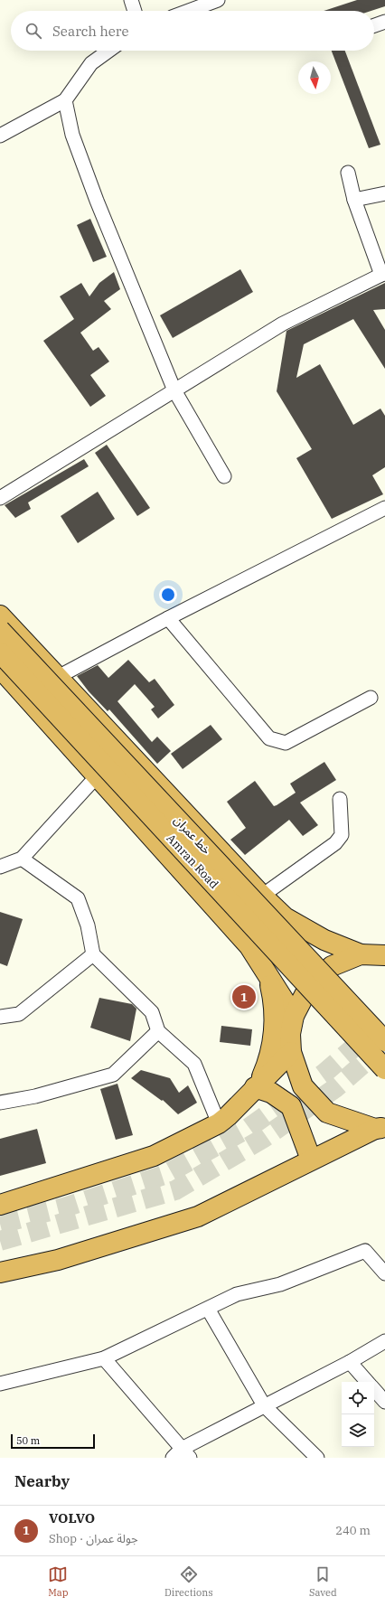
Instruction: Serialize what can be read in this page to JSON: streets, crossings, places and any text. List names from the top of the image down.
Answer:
{
  "streets": {
    "highway": ["خط عمران", "Amran Road"]
  },
  "scale_bar": "50 m",
  "north": "bottom",
  "page": {
    "search": "Search here",
    "pins": "1",
    "scale": "50 m",
    "heading": "Nearby",
    "list": [
      {
        "mark": "1",
        "name": "VOLVO",
        "note": "Shop · جولة عمران",
        "value": "240 m"
      }
    ],
    "nav": ["Map", "Directions", "Saved"]
  }
}
